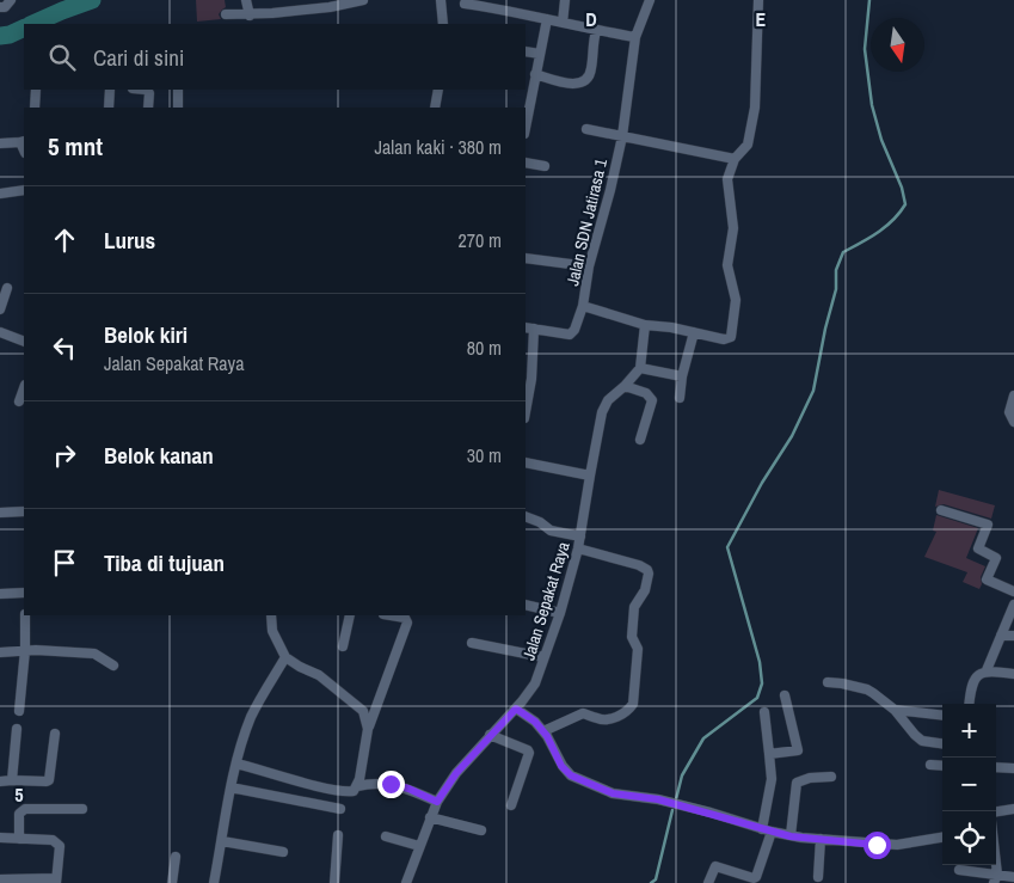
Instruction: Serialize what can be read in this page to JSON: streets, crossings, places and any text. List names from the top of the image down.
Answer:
{
  "streets": {
    "street": ["Jalan SDN Jatirasa 1", "Jalan Sepakat Raya"]
  },
  "north": "bottom",
  "page": {
    "search": "Cari di sini",
    "heading": ["5 mnt", "Jalan kaki · 380 m"],
    "list": [
      ["Lurus", "270 m"],
      ["Belok kiri", "Jalan Sepakat Raya", "80 m"],
      ["Belok kanan", "30 m"],
      "Tiba di tujuan"
    ],
    "map_buttons": ["+", "−"]
  },
  "grid": {
    "columns": ["D", "E"],
    "rows": ["5"]
  }
}
